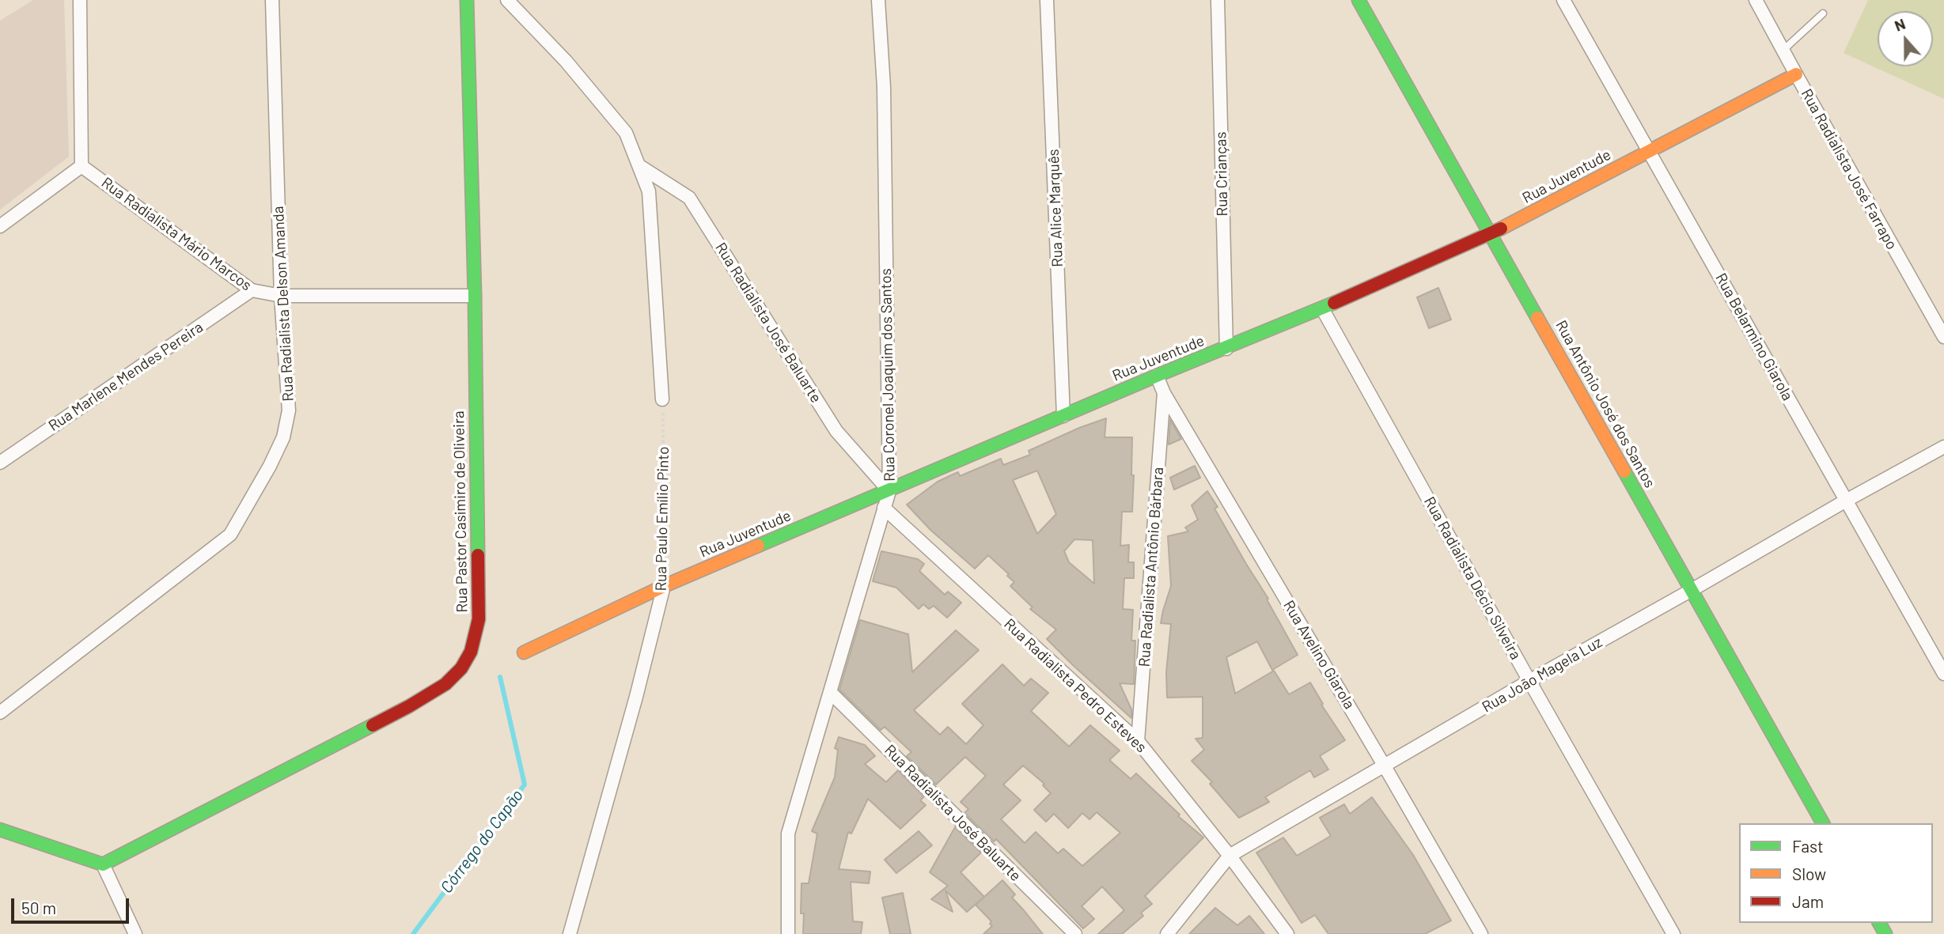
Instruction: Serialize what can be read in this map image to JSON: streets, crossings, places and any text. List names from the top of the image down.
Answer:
{
  "streets": {
    "street": [
      "Rua Radialista José Farrapo",
      "Rua Crianças",
      "Rua Juventude",
      "Rua Alice Marquês",
      "Rua Radialista Mário Marcos",
      "Rua Radialista Delson Amanda",
      "Rua Radialista José Baluarte",
      "Rua Belarmino Giarola",
      "Rua Coronel Joaquim dos Santos",
      "Rua Marlene Mendes Pereira",
      "Rua Antônio José dos Santos",
      "Rua Pastor Casimiro de Oliveira",
      "Rua Paulo Emílio Pinto",
      "Rua Radialista Antônio Bárbara",
      "Rua Radialista Décio Silveira",
      "Rua Avelino Giarola",
      "Rua João Magela Luz",
      "Rua Radialista Pedro Esteves"
    ]
  },
  "crossings": [
    ["Rua Radialista José Farrapo", "Rua Juventude"],
    ["Rua Crianças", "Rua Juventude"],
    ["Rua Juventude", "Rua Alice Marquês"],
    ["Rua Juventude", "Rua Radialista José Baluarte"],
    ["Rua Juventude", "Rua Belarmino Giarola"],
    ["Rua Juventude", "Rua Coronel Joaquim dos Santos"],
    ["Rua Juventude", "Rua Antônio José dos Santos"],
    ["Rua Juventude", "Rua Paulo Emílio Pinto"],
    ["Rua Juventude", "Rua Radialista Décio Silveira"],
    ["Rua Juventude", "Rua Avelino Giarola"],
    ["Rua Radialista Mário Marcos", "Rua Radialista Delson Amanda"],
    ["Rua Radialista Mário Marcos", "Rua Marlene Mendes Pereira"],
    ["Rua Radialista Mário Marcos", "Rua Pastor Casimiro de Oliveira"],
    ["Rua Radialista José Baluarte", "Rua Coronel Joaquim dos Santos"],
    ["Rua Belarmino Giarola", "Rua João Magela Luz"],
    ["Rua Coronel Joaquim dos Santos", "Rua Radialista Pedro Esteves"],
    ["Rua Antônio José dos Santos", "Rua João Magela Luz"],
    ["Rua Radialista Antônio Bárbara", "Rua Avelino Giarola"],
    ["Rua Radialista Antônio Bárbara", "Rua Radialista Pedro Esteves"],
    ["Rua Radialista Décio Silveira", "Rua João Magela Luz"],
    ["Rua Avelino Giarola", "Rua João Magela Luz"],
    ["Rua João Magela Luz", "Rua Radialista Pedro Esteves"]
  ],
  "water": ["Córrego do Capão"],
  "legend": ["Fast", "Slow", "Jam"],
  "scale_bar": "50 m",
  "north": "top"
}
